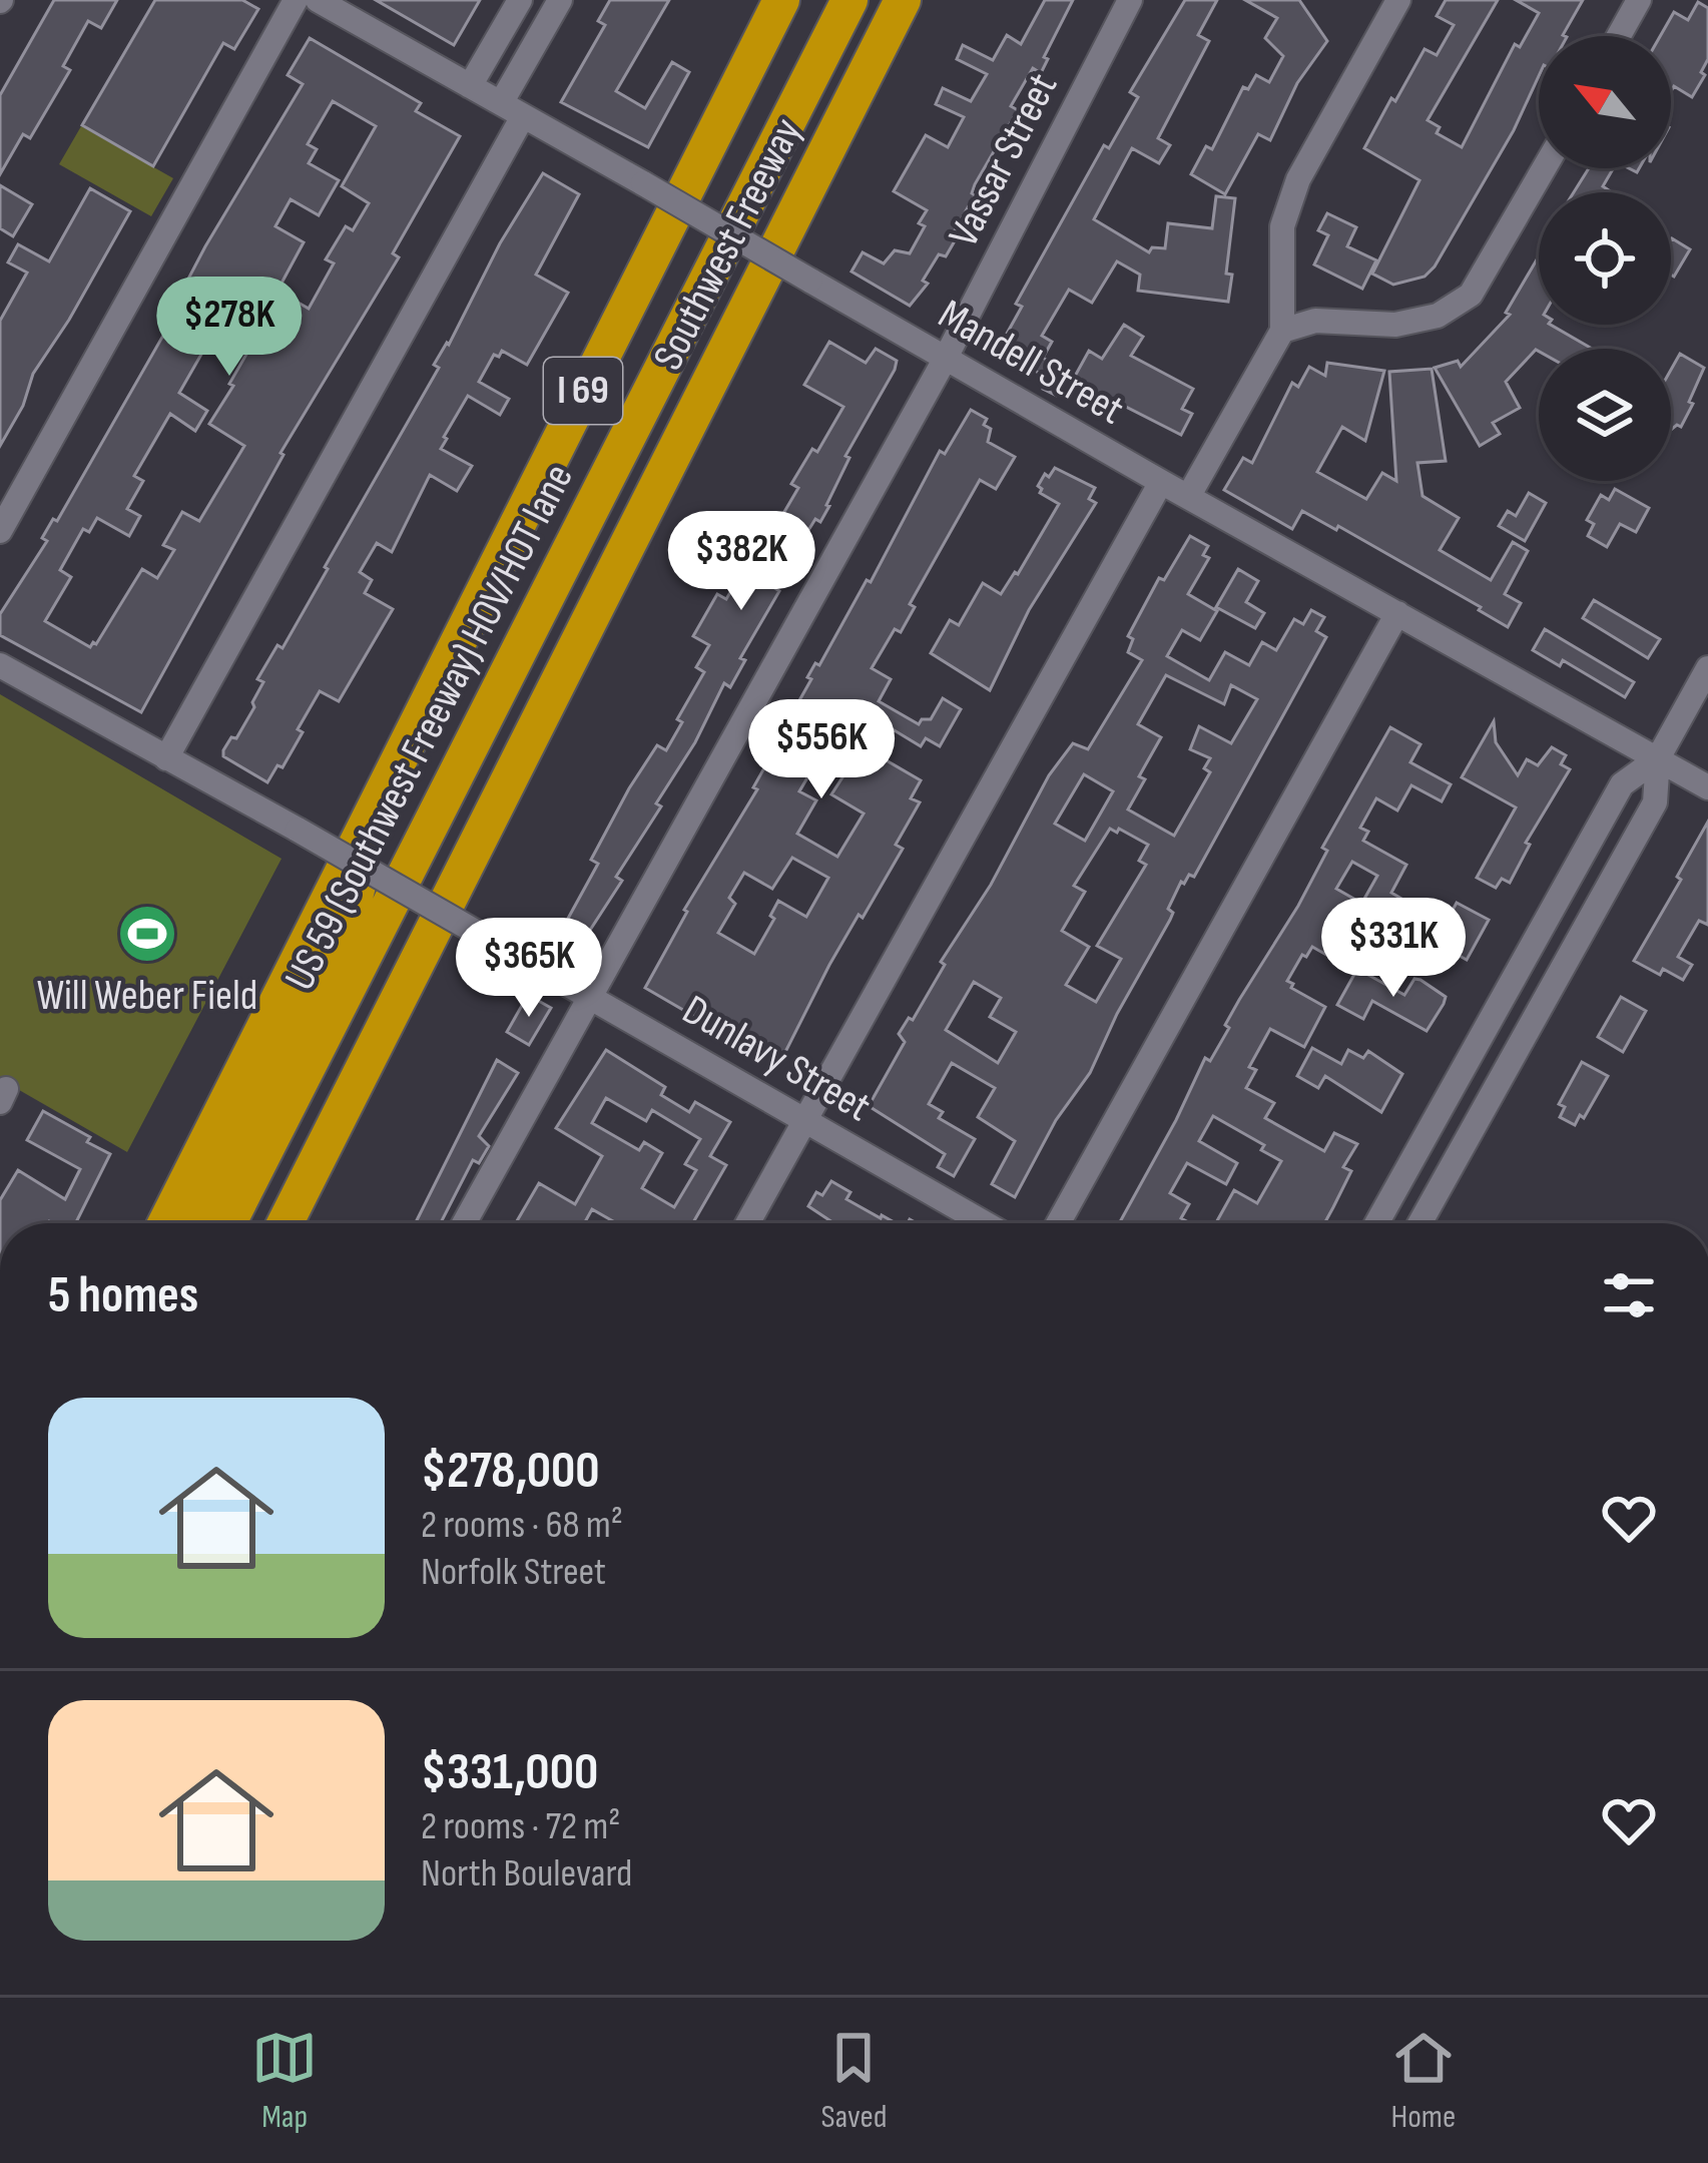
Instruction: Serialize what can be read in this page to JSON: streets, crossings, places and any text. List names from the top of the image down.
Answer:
{
  "streets": {
    "highway": ["Southwest Freeway", "I 69", "US 59 (Southwest Freeway) HOV/HOT lane"],
    "street": ["Vassar Street", "Mandell Street", "Dunlavy Street"]
  },
  "crossings": [
    ["Vassar Street", "Mandell Street"],
    ["Vassar Street", "Dunlavy Street"]
  ],
  "places": {
    "sports": ["Will Weber Field"]
  },
  "north": "top left",
  "page": {
    "price": [
      "$278K",
      "$382K",
      "$556K",
      "$331K",
      "$365K"
    ],
    "heading": "5 homes",
    "list": [
      {
        "name": "$278,000",
        "note": "2 rooms · 68 m² · Norfolk Street"
      },
      {
        "name": "$331,000",
        "note": "2 rooms · 72 m² · North Boulevard"
      }
    ],
    "tabs": ["Map", "Saved", "Home"]
  }
}
